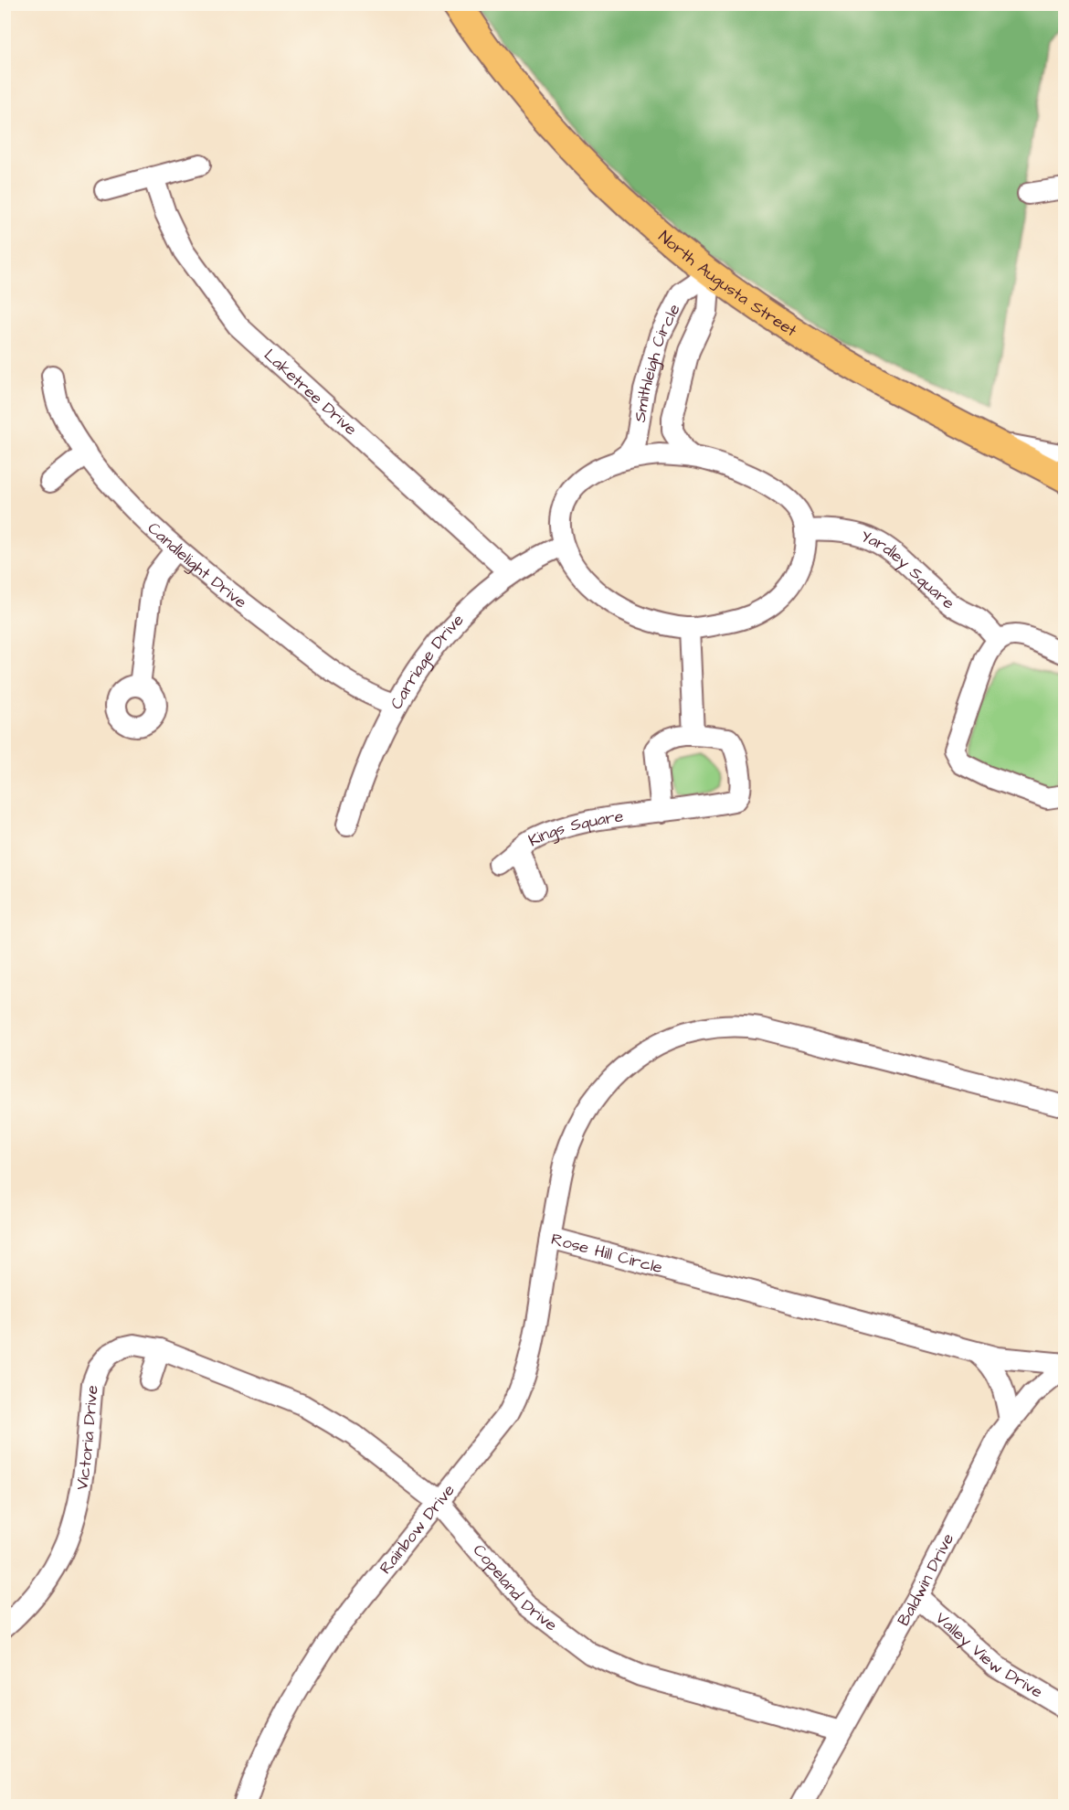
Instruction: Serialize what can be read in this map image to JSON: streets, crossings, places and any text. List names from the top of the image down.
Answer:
{
  "streets": {
    "main road": ["North Augusta Street"],
    "street": [
      "Smithleigh Circle",
      "Laketree Drive",
      "Candlelight Drive",
      "Yardley Square",
      "Carriage Drive",
      "Kings Square",
      "Rose Hill Circle",
      "Victoria Drive",
      "Rainbow Drive",
      "Baldwin Drive",
      "Copeland Drive",
      "Valley View Drive"
    ]
  },
  "crossings": [
    ["North Augusta Street", "Smithleigh Circle"],
    ["Smithleigh Circle", "Yardley Square"],
    ["Smithleigh Circle", "Carriage Drive"],
    ["Laketree Drive", "Carriage Drive"],
    ["Candlelight Drive", "Carriage Drive"],
    ["Rose Hill Circle", "Rainbow Drive"],
    ["Rose Hill Circle", "Baldwin Drive"],
    ["Victoria Drive", "Copeland Drive"],
    ["Rainbow Drive", "Copeland Drive"],
    ["Baldwin Drive", "Copeland Drive"],
    ["Baldwin Drive", "Valley View Drive"]
  ]
}
